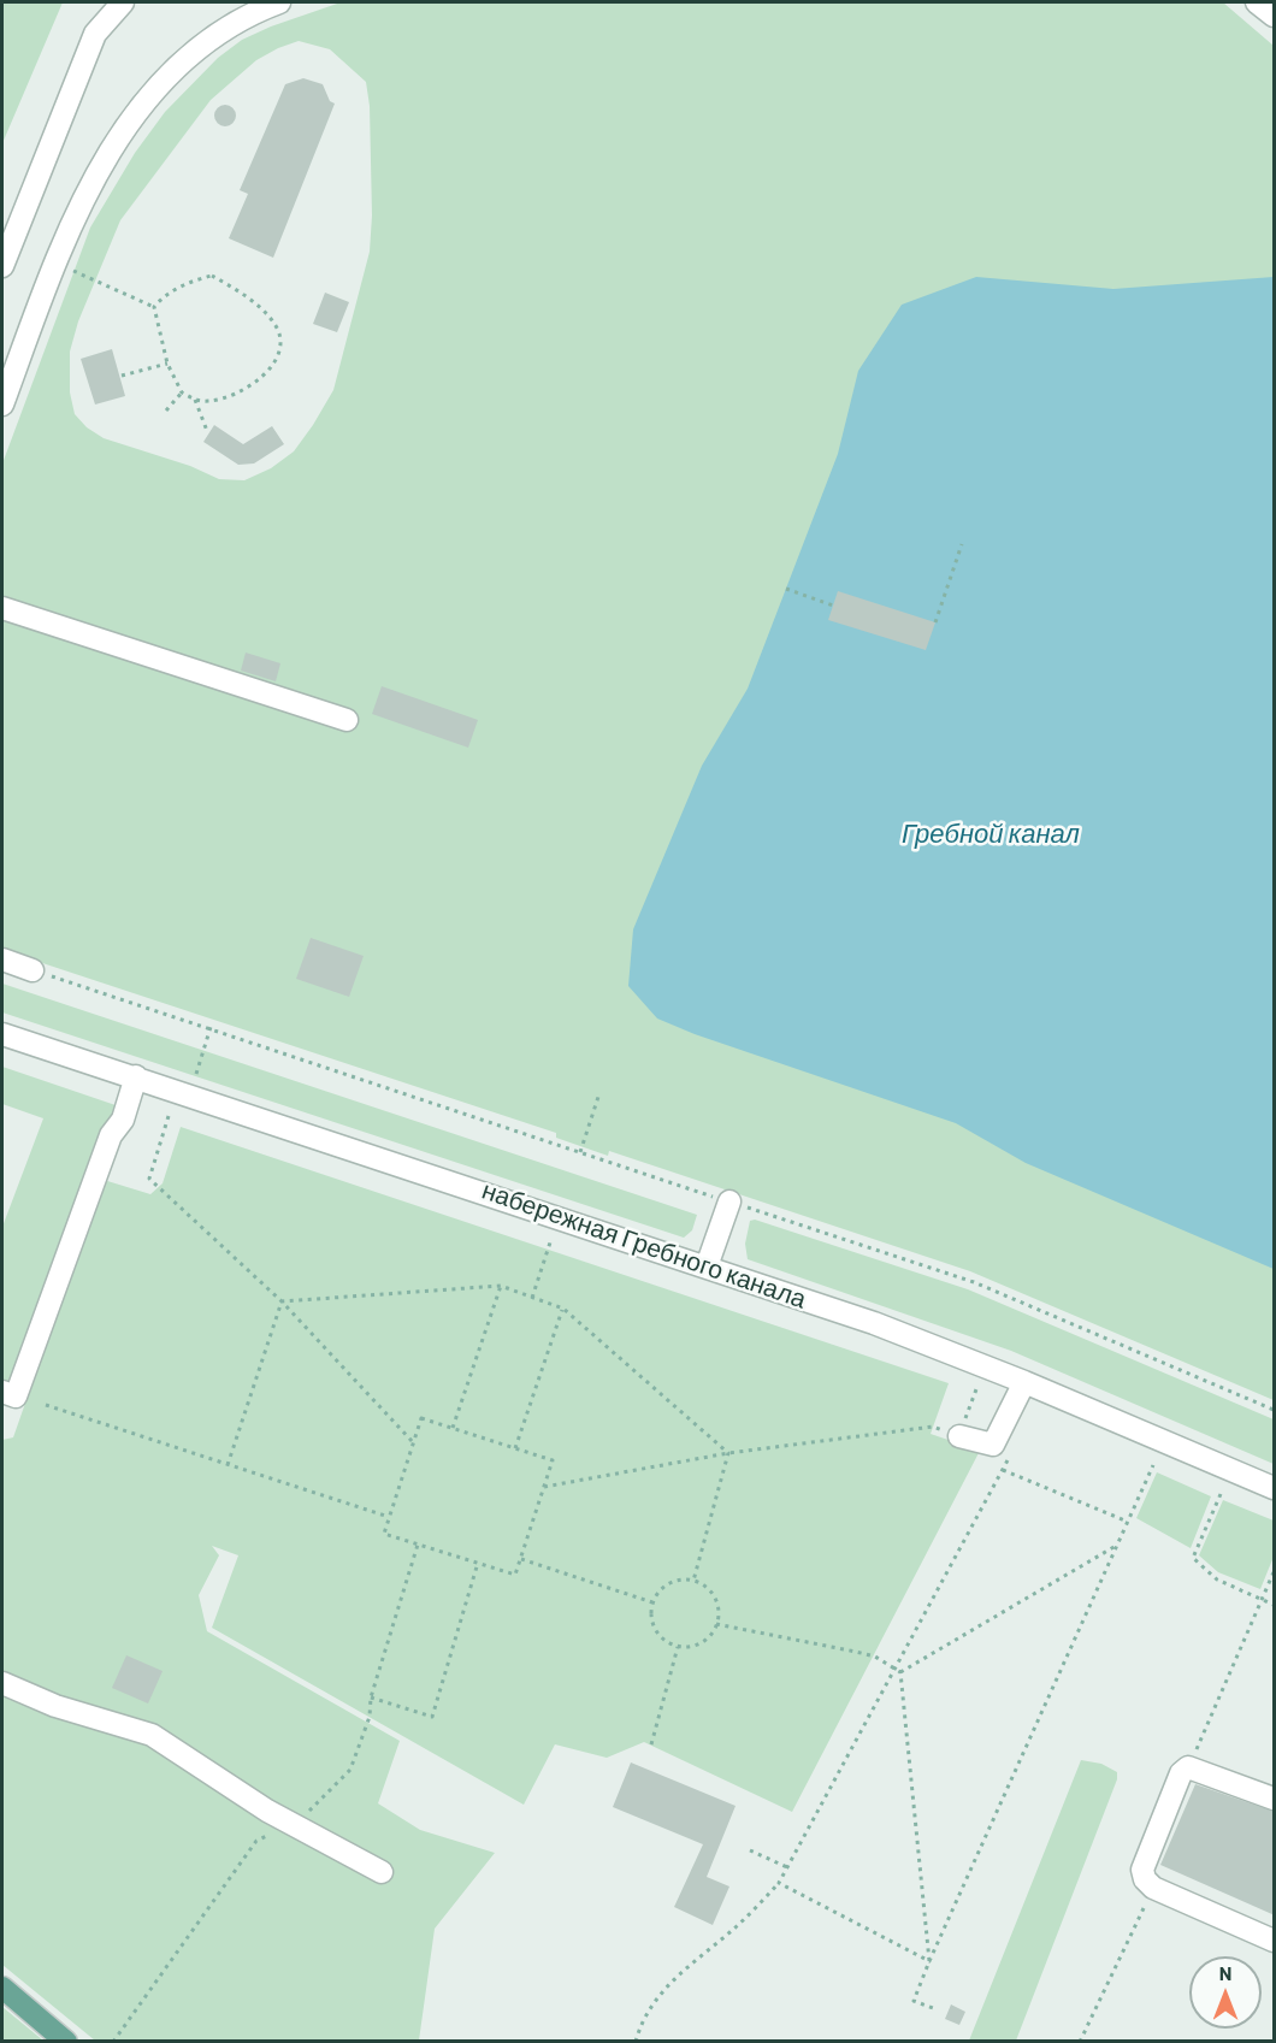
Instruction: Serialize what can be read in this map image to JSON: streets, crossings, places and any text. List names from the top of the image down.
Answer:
{
  "streets": {
    "street": ["набережная Гребного канала"]
  },
  "water": ["Гребной канал"],
  "north": "top"
}
